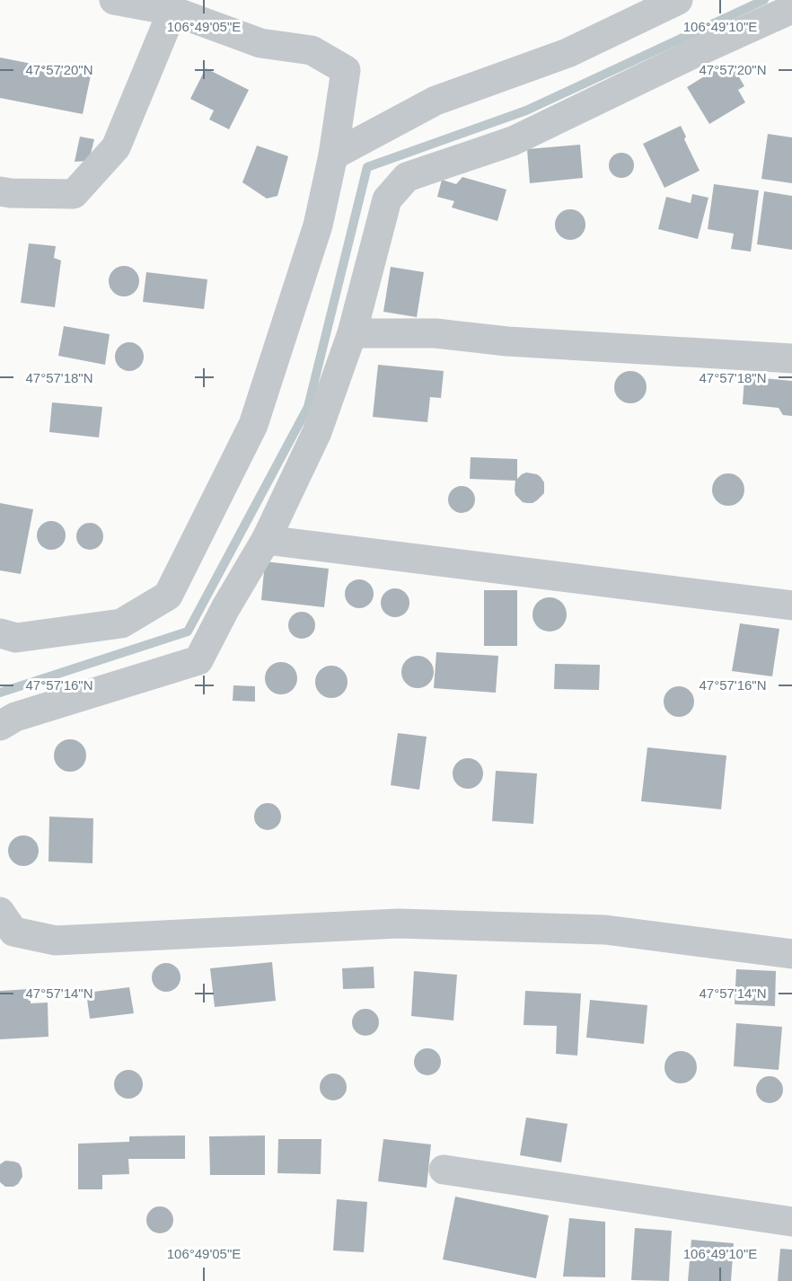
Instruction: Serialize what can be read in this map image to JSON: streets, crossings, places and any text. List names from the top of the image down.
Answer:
{
  "coordinates": [
    "106°49'05\"E",
    "106°49'10\"E",
    "47°57'20\"N",
    "47°57'18\"N",
    "47°57'16\"N",
    "47°57'14\"N"
  ]
}
